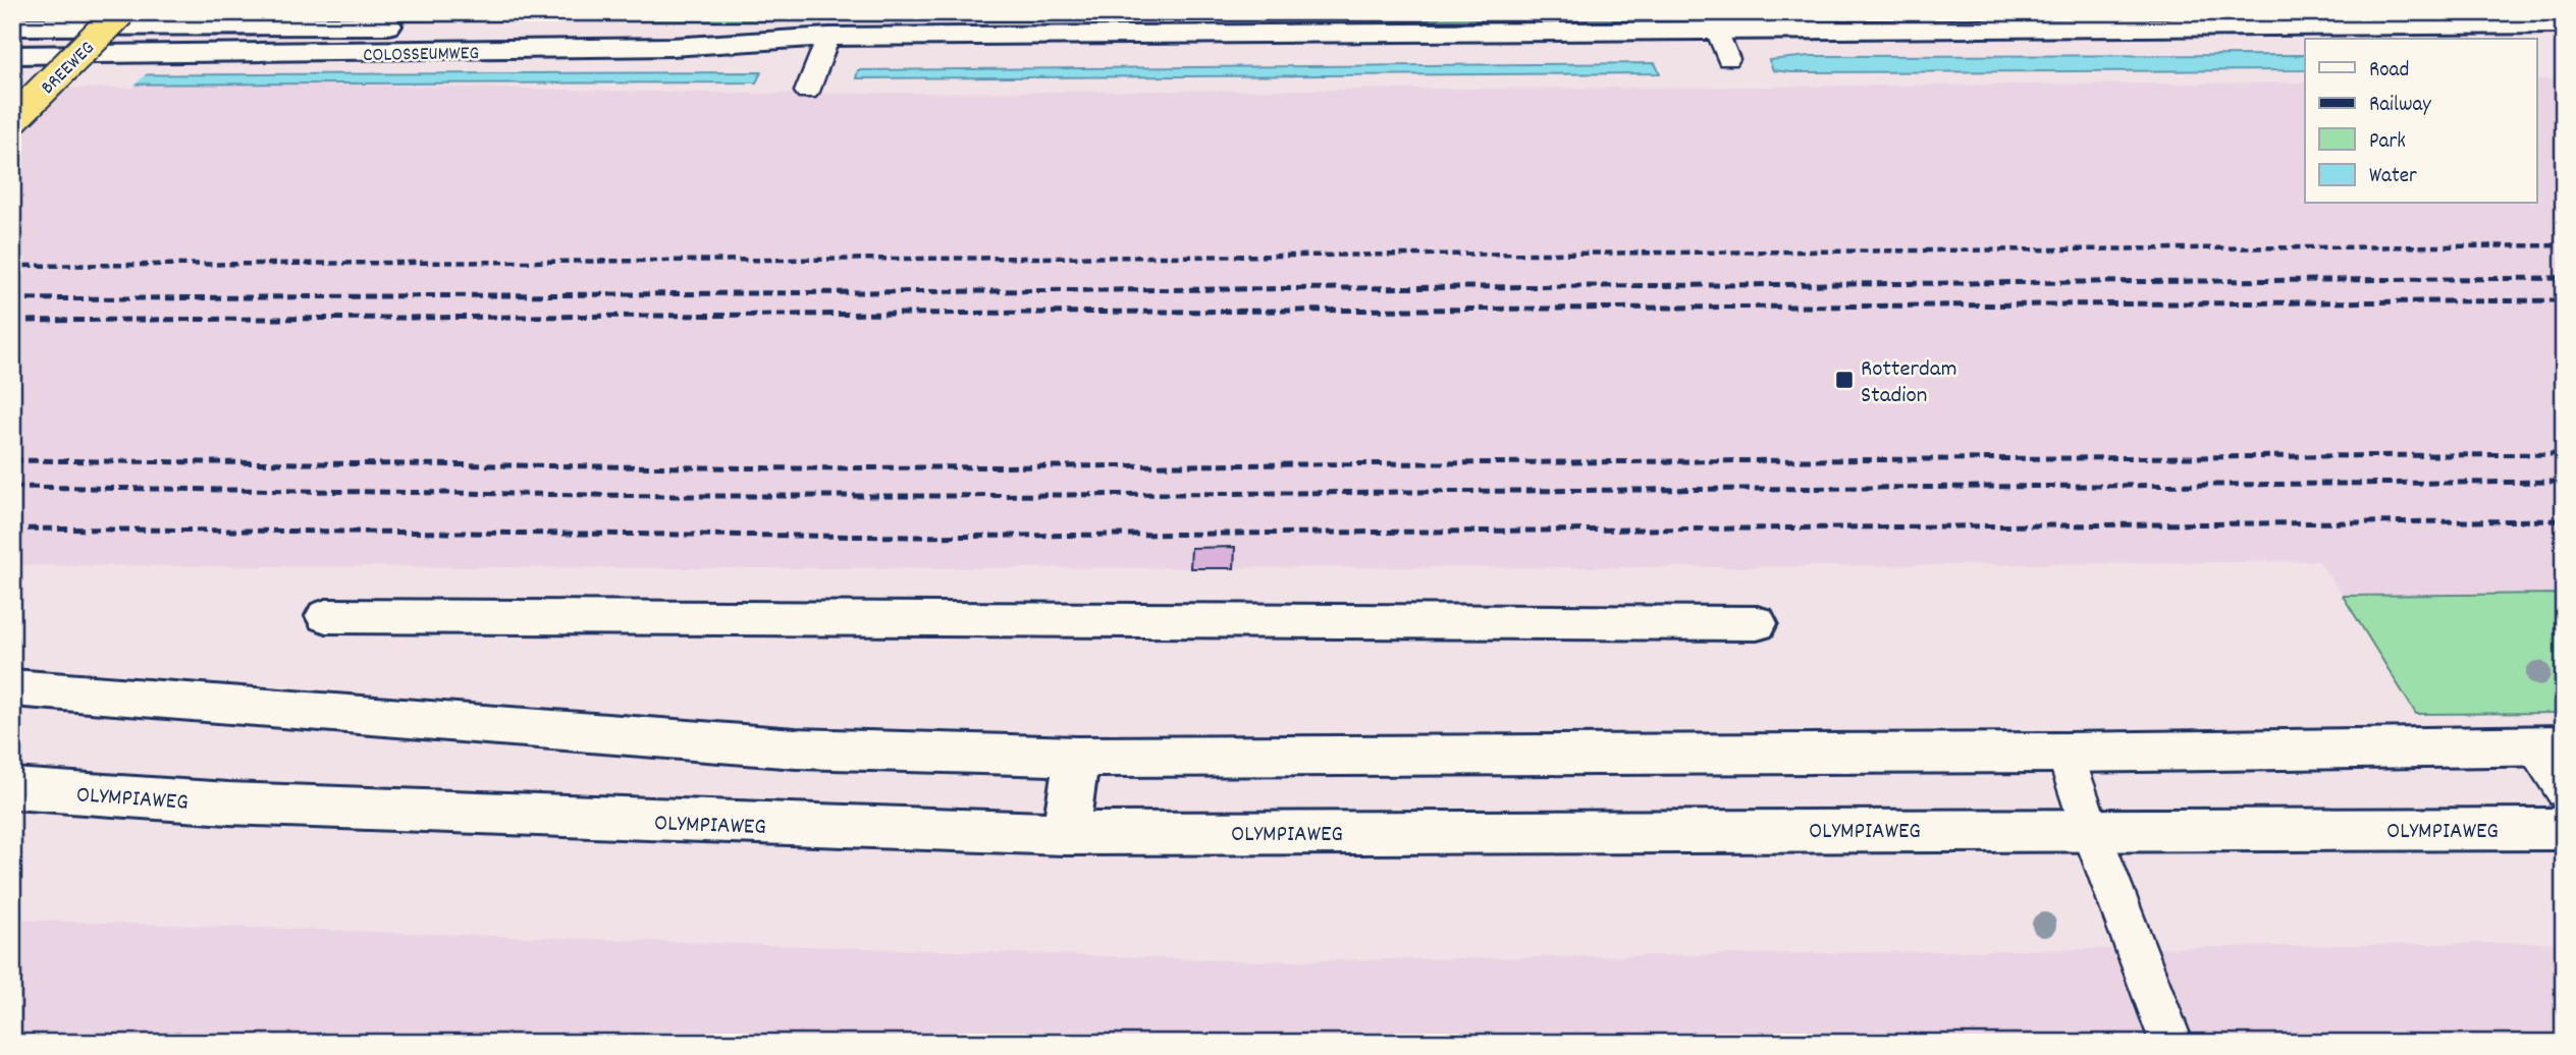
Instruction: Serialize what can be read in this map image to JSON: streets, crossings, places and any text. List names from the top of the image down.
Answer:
{
  "streets": {
    "main road": ["COLOSSEUMWEG", "BREEWEG", "OLYMPIAWEG"]
  },
  "places": {
    "transit": ["Rotterdam Stadion"]
  },
  "legend": [
    "Road",
    "Railway",
    "Park",
    "Water"
  ]
}
